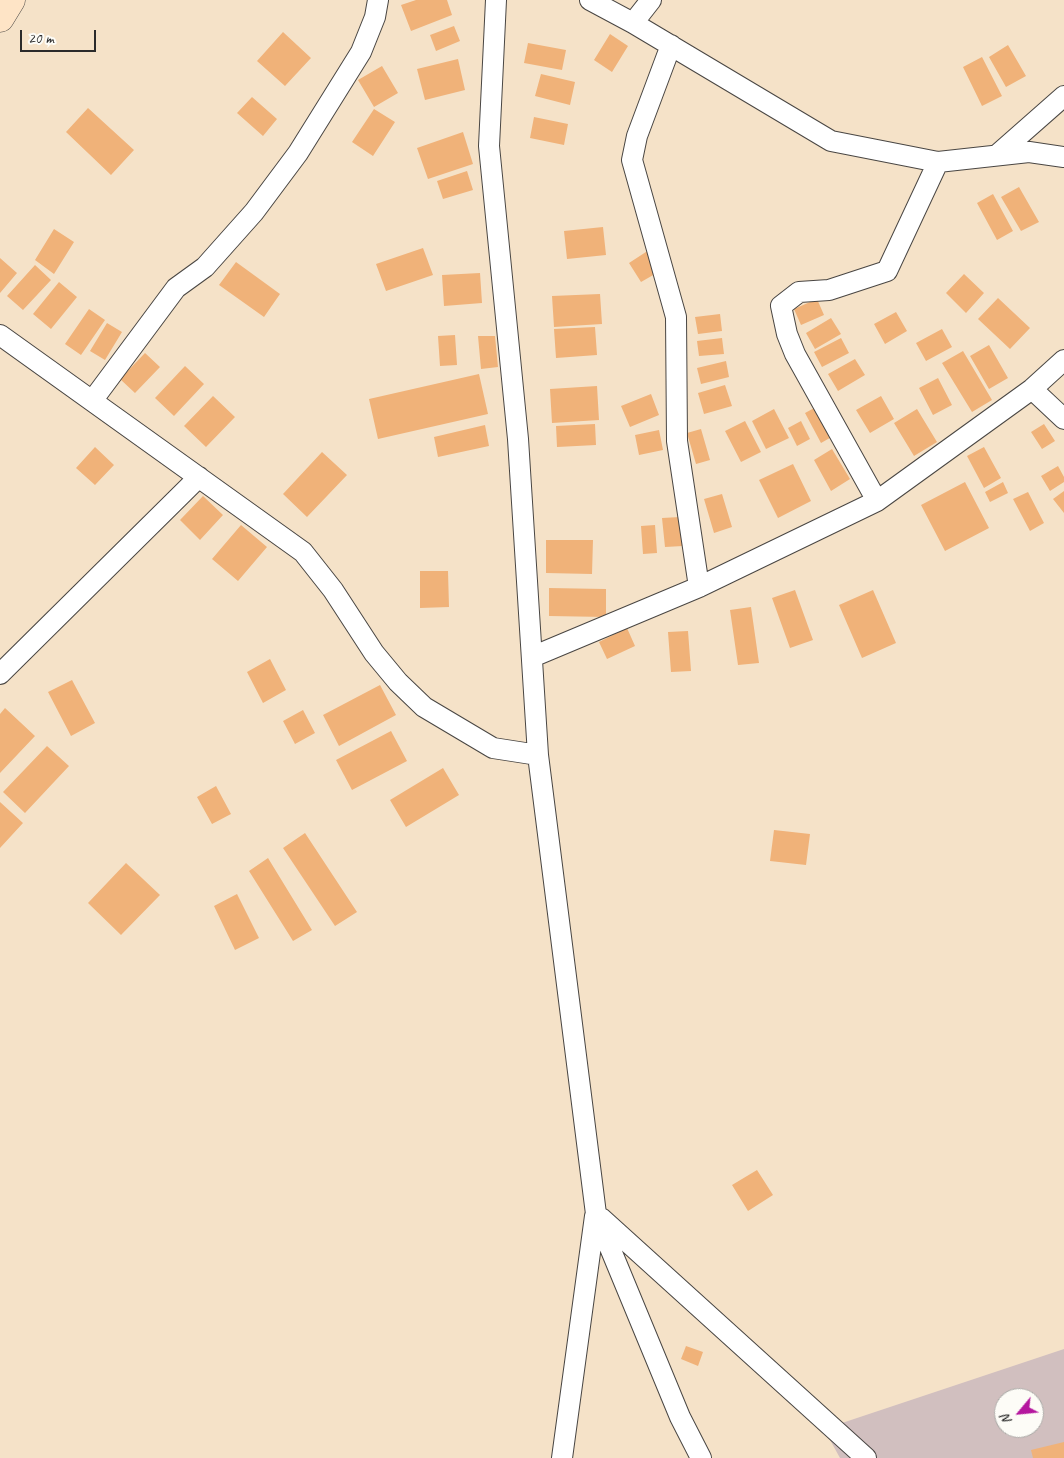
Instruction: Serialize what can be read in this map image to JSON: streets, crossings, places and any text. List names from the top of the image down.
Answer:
{
  "scale_bar": "20 m",
  "north": "bottom left"
}
